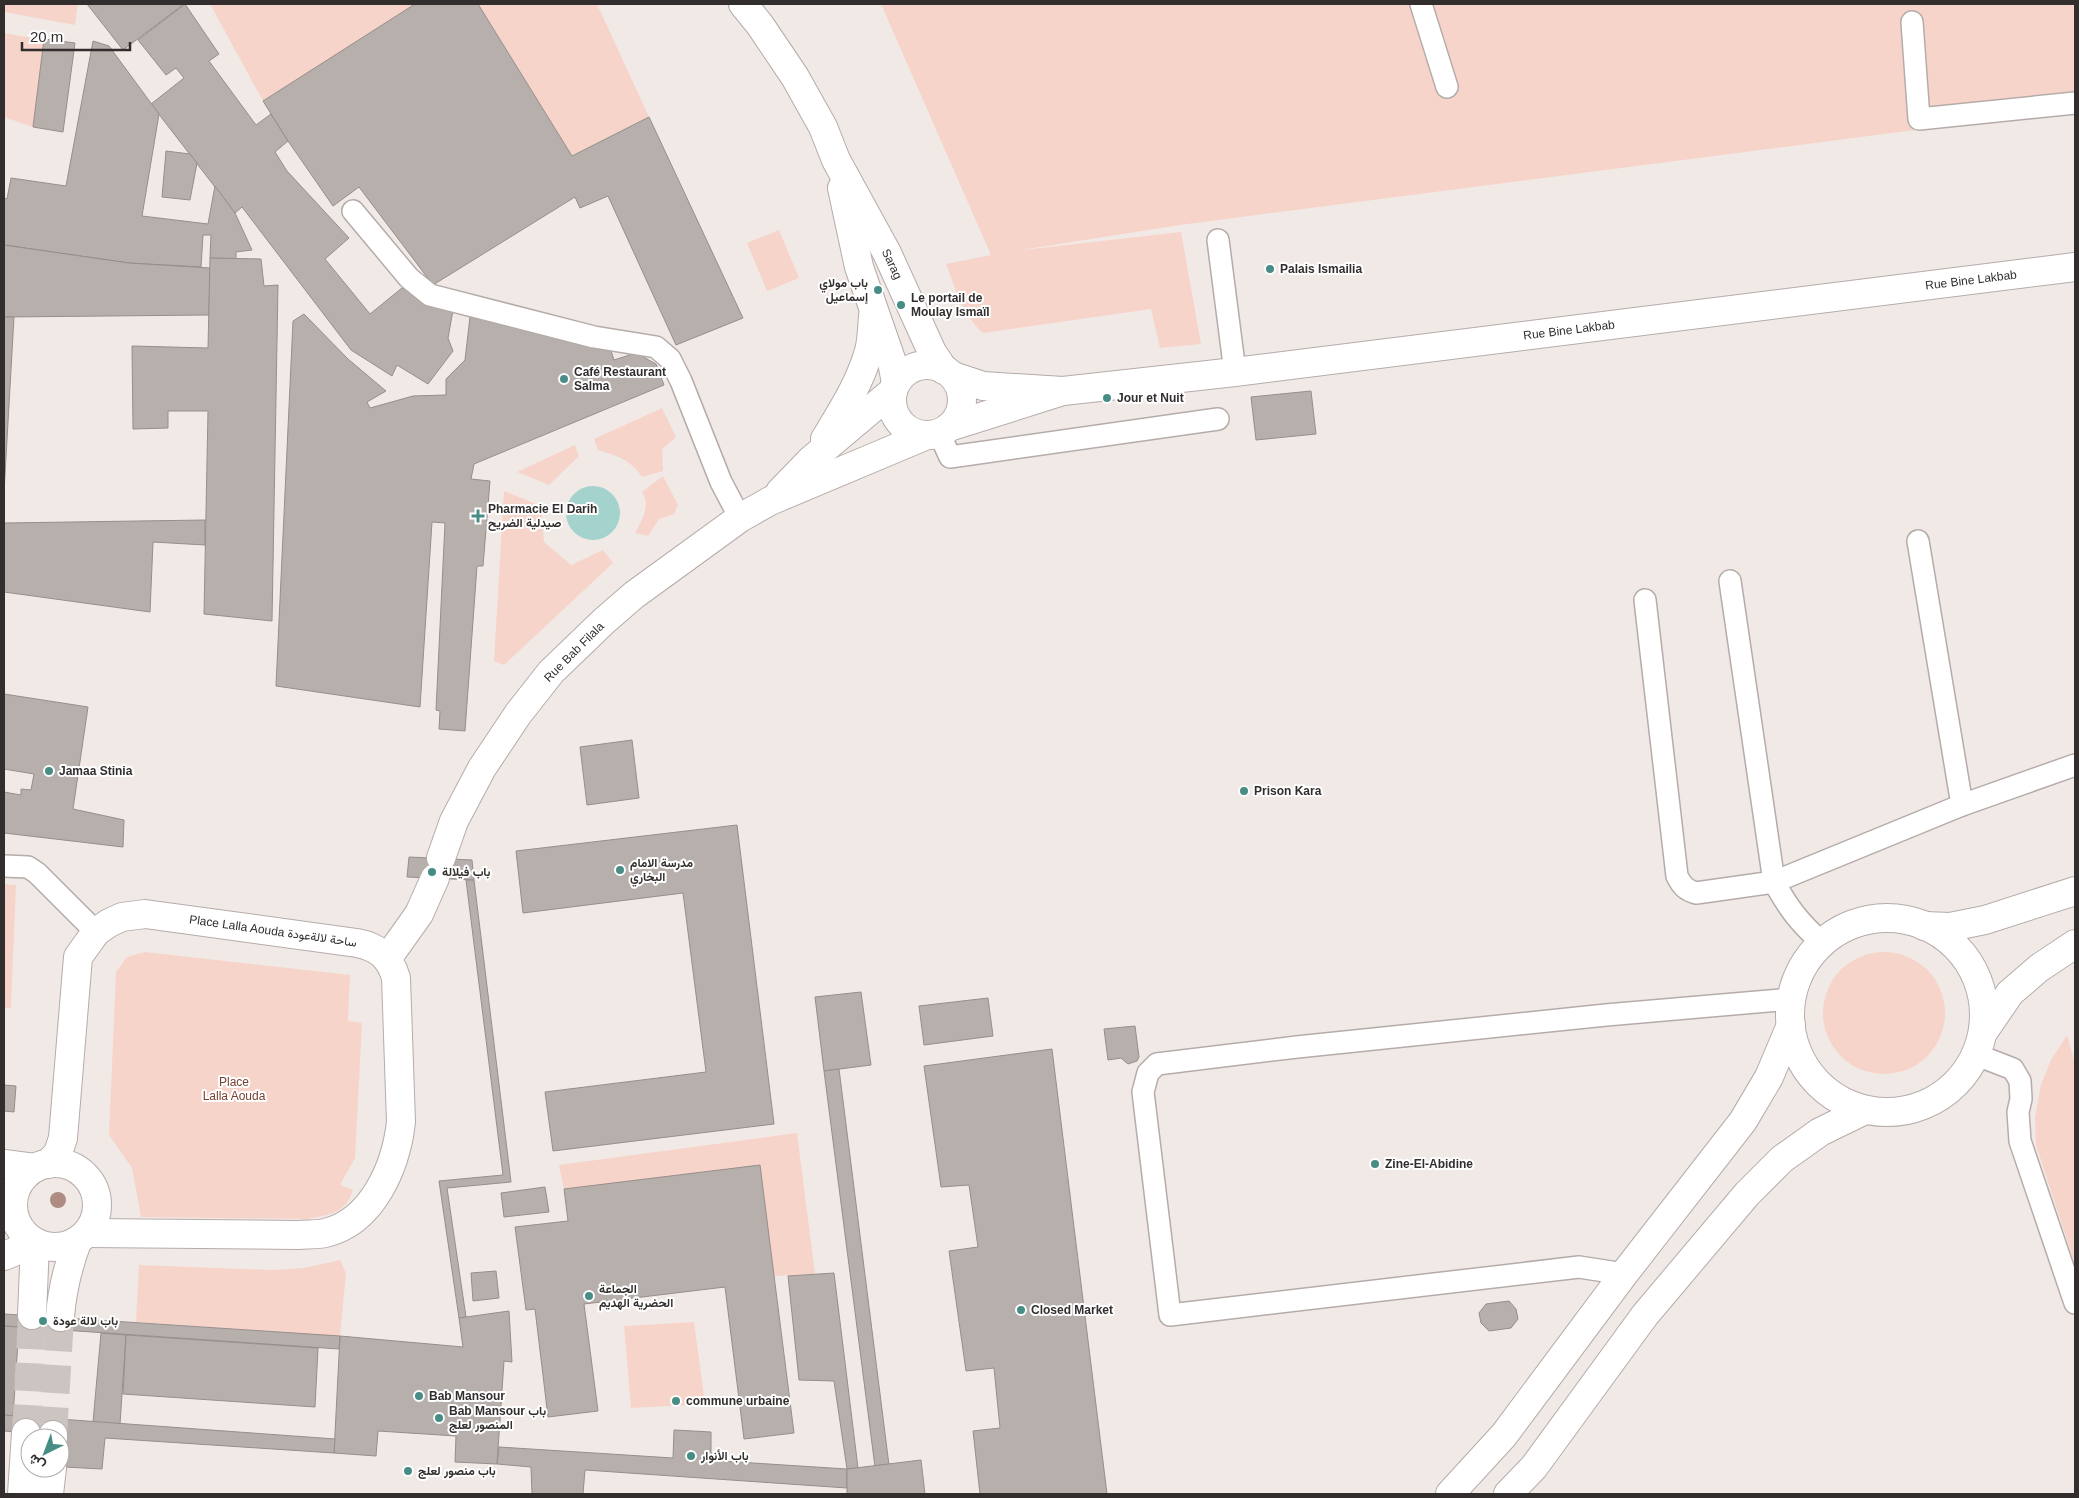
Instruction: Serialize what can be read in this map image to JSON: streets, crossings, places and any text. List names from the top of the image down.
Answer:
{
  "streets": {
    "street": [
      "Sarag",
      "Rue Bine Lakbab",
      "Rue Bab Filala",
      "Place Lalla Aouda ساحة لالةعودة"
    ]
  },
  "crossings": [
    ["Sarag", "Rue Bab Filala"],
    ["Rue Bine Lakbab", "Rue Bab Filala"],
    ["Rue Bab Filala", "Place Lalla Aouda ساحة لالةعودة"]
  ],
  "parks": ["Place Lalla Aouda"],
  "places": {
    "other": [
      "Palais Ismailia",
      "باب مولاي إسماعيل",
      "Le portail de Moulay Ismaïl",
      "Café Restaurant Salma",
      "Jour et Nuit",
      "Jamaa Stinia",
      "Prison Kara",
      "مدرسة الامام البخاري",
      "باب فيلالة",
      "Zine-El-Abidine",
      "الجماعة الحضرية الهديم",
      "Closed Market",
      "باب لالة عودة",
      "Bab Mansour",
      "commune urbaine",
      "Bab Mansour باب المنصور لعلج",
      "باب الأنوار",
      "باب منصور لعلج"
    ],
    "health": ["Pharmacie El Darih صيدلية الضريح"]
  },
  "scale_bar": "20 m",
  "north": "bottom left"
}
